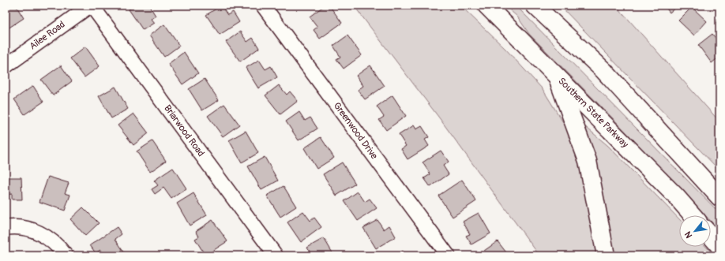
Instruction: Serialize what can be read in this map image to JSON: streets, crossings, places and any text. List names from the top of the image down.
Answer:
{
  "streets": {
    "highway": ["Southern State Parkway"],
    "street": ["Ailee Road", "Briarwood Road", "Greenwood Drive"]
  },
  "crossings": [
    ["Ailee Road", "Briarwood Road"]
  ],
  "north": "bottom left"
}
